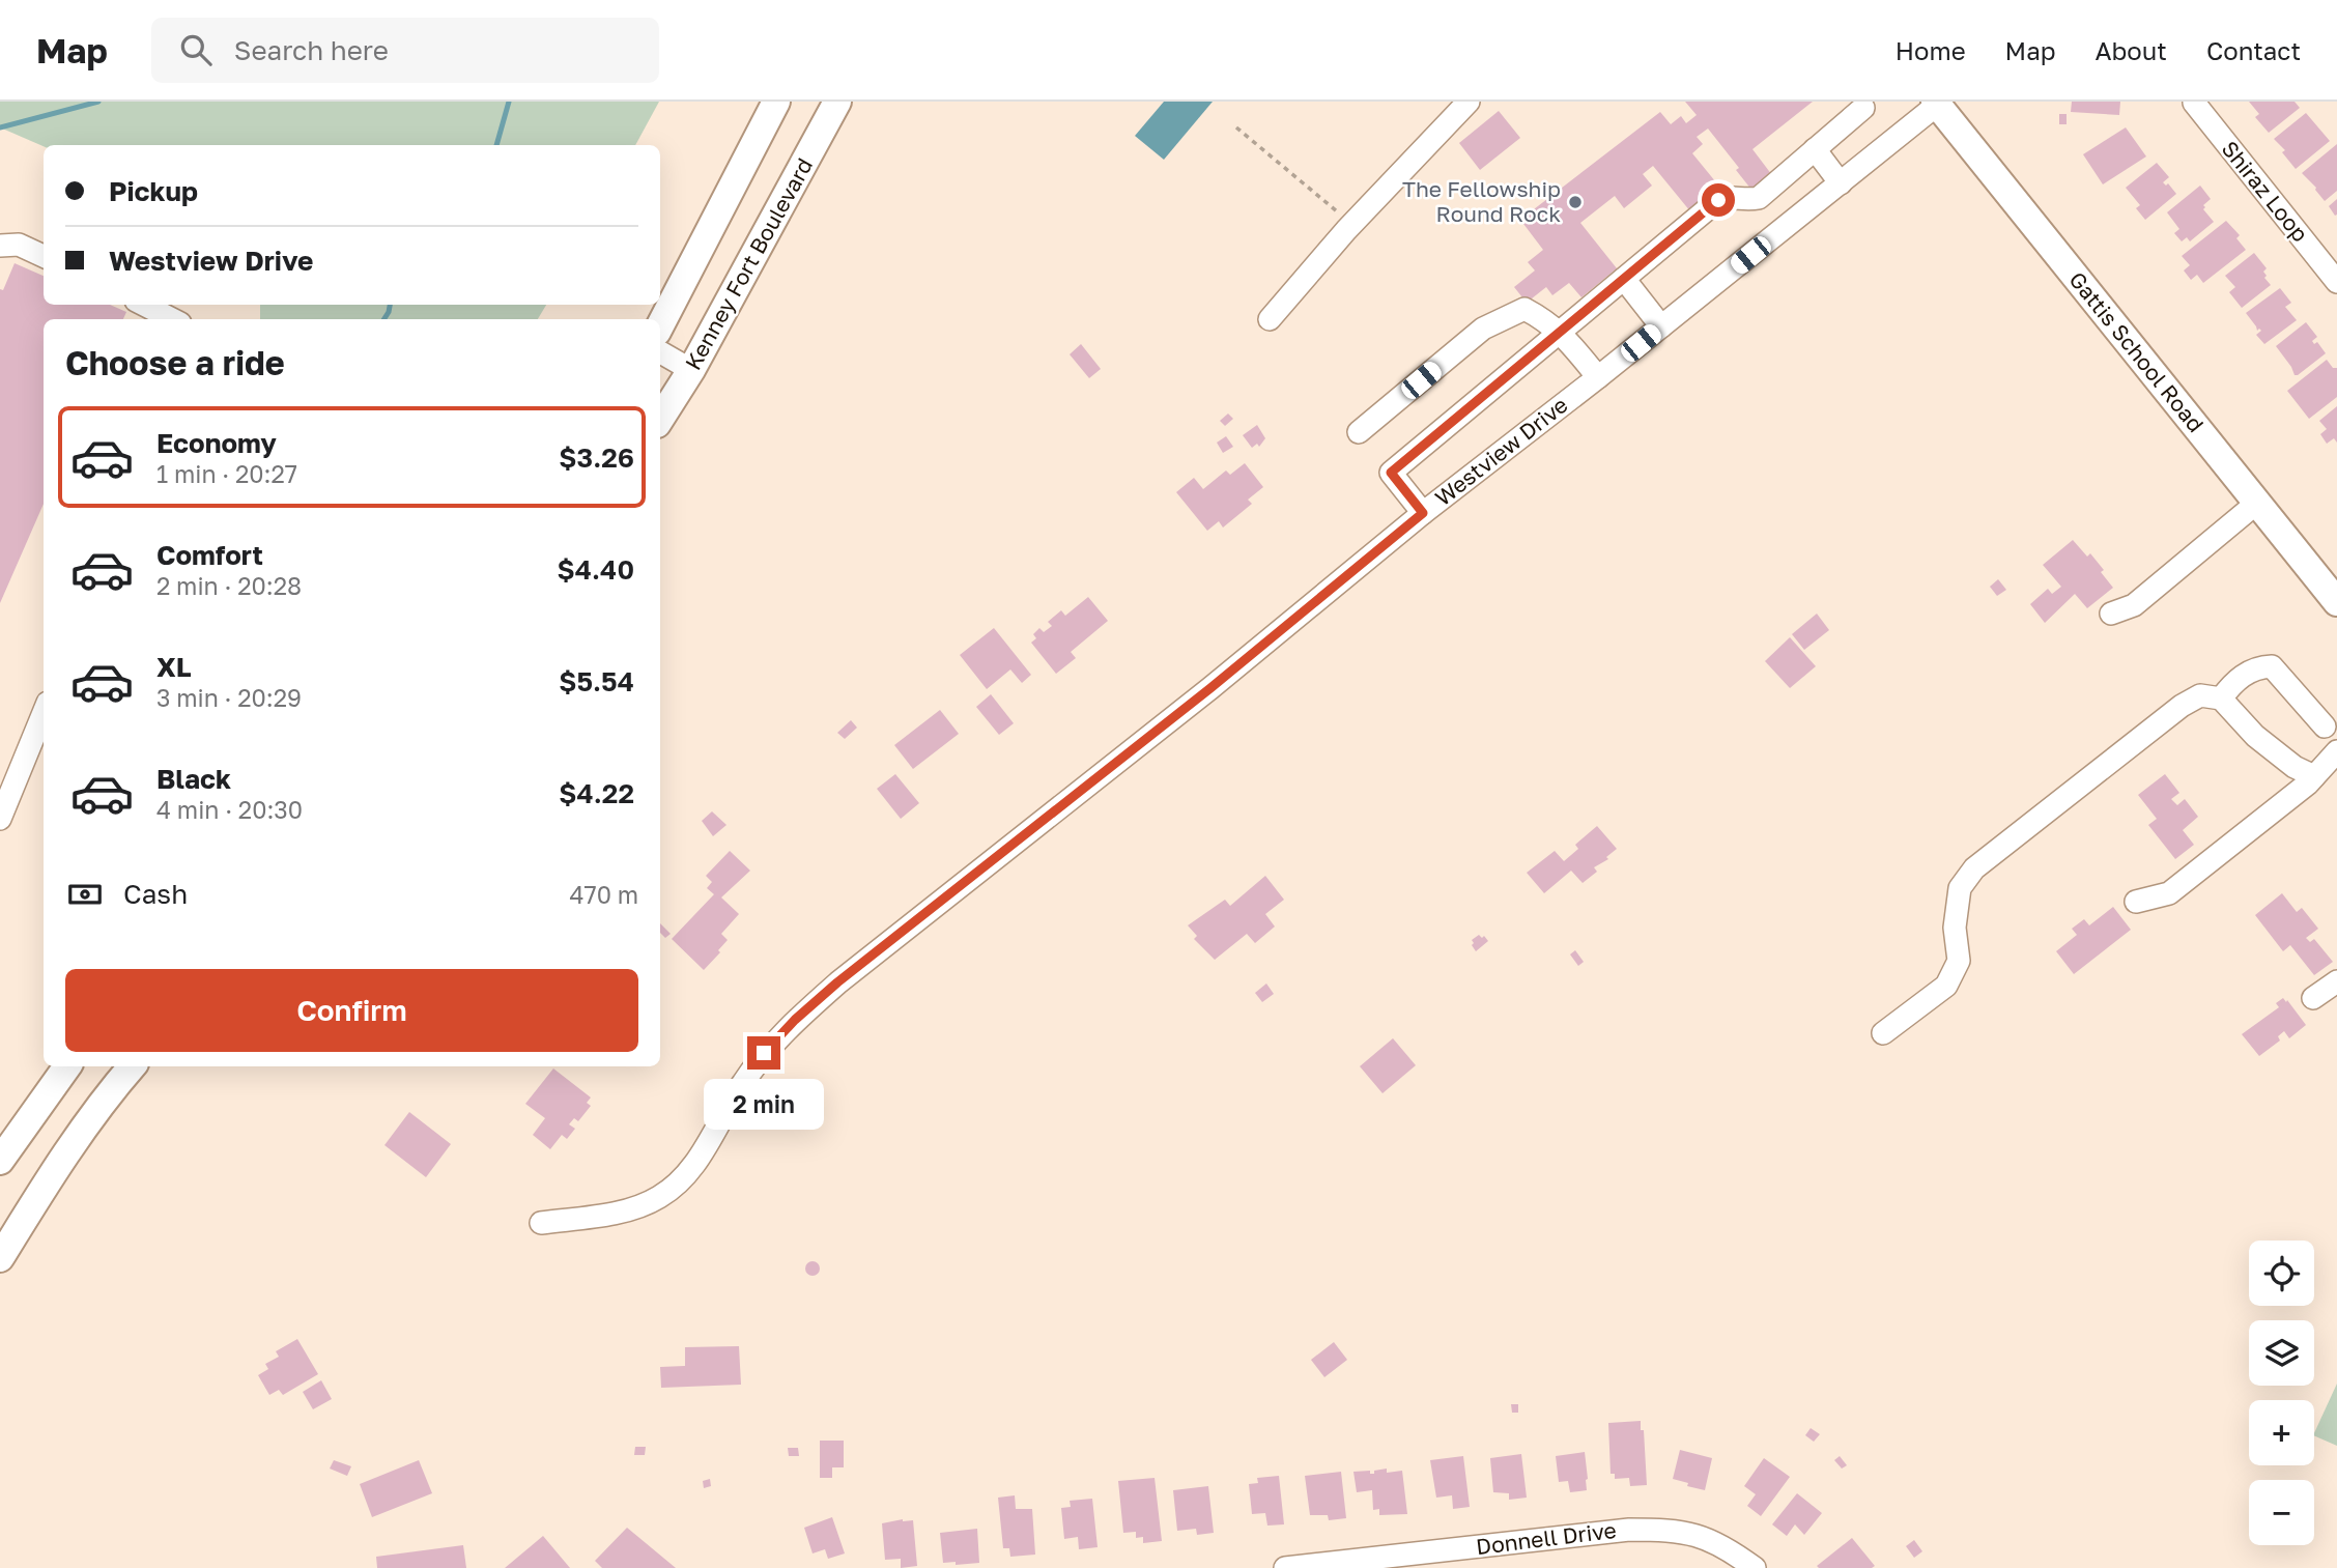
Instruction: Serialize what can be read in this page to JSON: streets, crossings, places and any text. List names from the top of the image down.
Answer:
{
  "streets": {
    "main road": ["Kenney Fort Boulevard", "Gattis School Road"],
    "street": ["Shiraz Loop", "Westview Drive", "Donnell Drive"]
  },
  "crossings": [
    ["Gattis School Road", "Westview Drive"]
  ],
  "places": ["The Fellowship Round Rock"],
  "page": {
    "header": "Map",
    "search": "Search here",
    "nav": [
      "Home",
      "Map",
      "About",
      "Contact"
    ],
    "banner": ["Pickup", "Westview Drive"],
    "heading": "Choose a ride",
    "list": [
      {
        "name": "Economy",
        "note": "1 min · 20:27",
        "value": "$3.26"
      },
      {
        "name": "Comfort",
        "note": "2 min · 20:28",
        "value": "$4.40"
      },
      {
        "name": "XL",
        "note": "3 min · 20:29",
        "value": "$5.54"
      },
      {
        "name": "Black",
        "note": "4 min · 20:30",
        "value": "$4.22"
      }
    ],
    "pay": ["Cash", "470 m"],
    "buttons": "Confirm",
    "bubble": "2 min",
    "map_buttons": ["+", "−"]
  }
}
